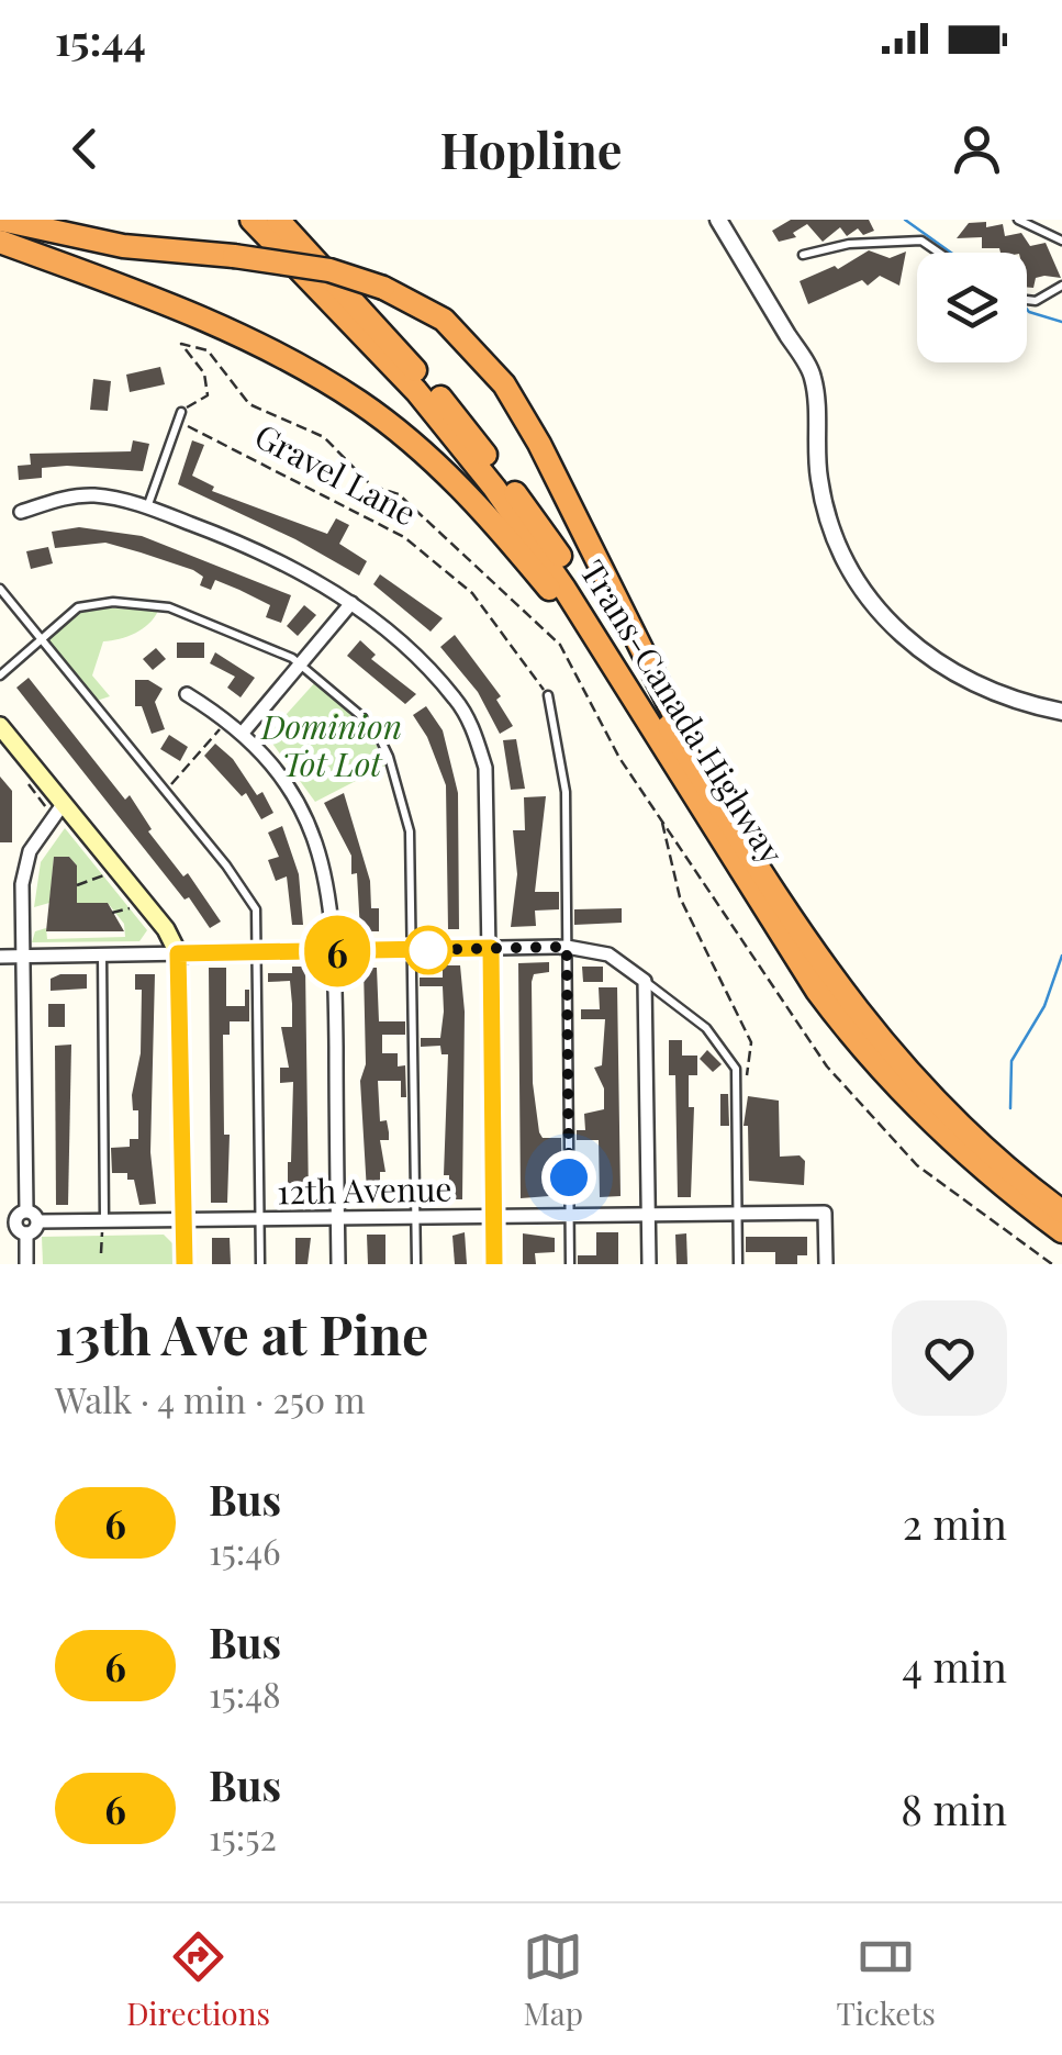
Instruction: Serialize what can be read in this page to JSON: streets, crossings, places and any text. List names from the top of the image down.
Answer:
{
  "streets": {
    "highway": ["Trans-Canada Highway"],
    "street": ["12th Avenue"],
    "path": ["Gravel Lane"]
  },
  "parks": ["Dominion Tot Lot"],
  "lines": ["bus line 6"],
  "page": {
    "status": "15:44",
    "header": "Hopline",
    "on_map": "6",
    "heading": ["13th Ave at Pine", "Walk · 4 min · 250 m"],
    "list": [
      {
        "mark": "6",
        "name": "Bus",
        "note": "15:46",
        "value": "2 min"
      },
      {
        "mark": "6",
        "name": "Bus",
        "note": "15:48",
        "value": "4 min"
      },
      {
        "mark": "6",
        "name": "Bus",
        "note": "15:52",
        "value": "8 min"
      }
    ],
    "tabs": ["Directions", "Map", "Tickets"]
  }
}
